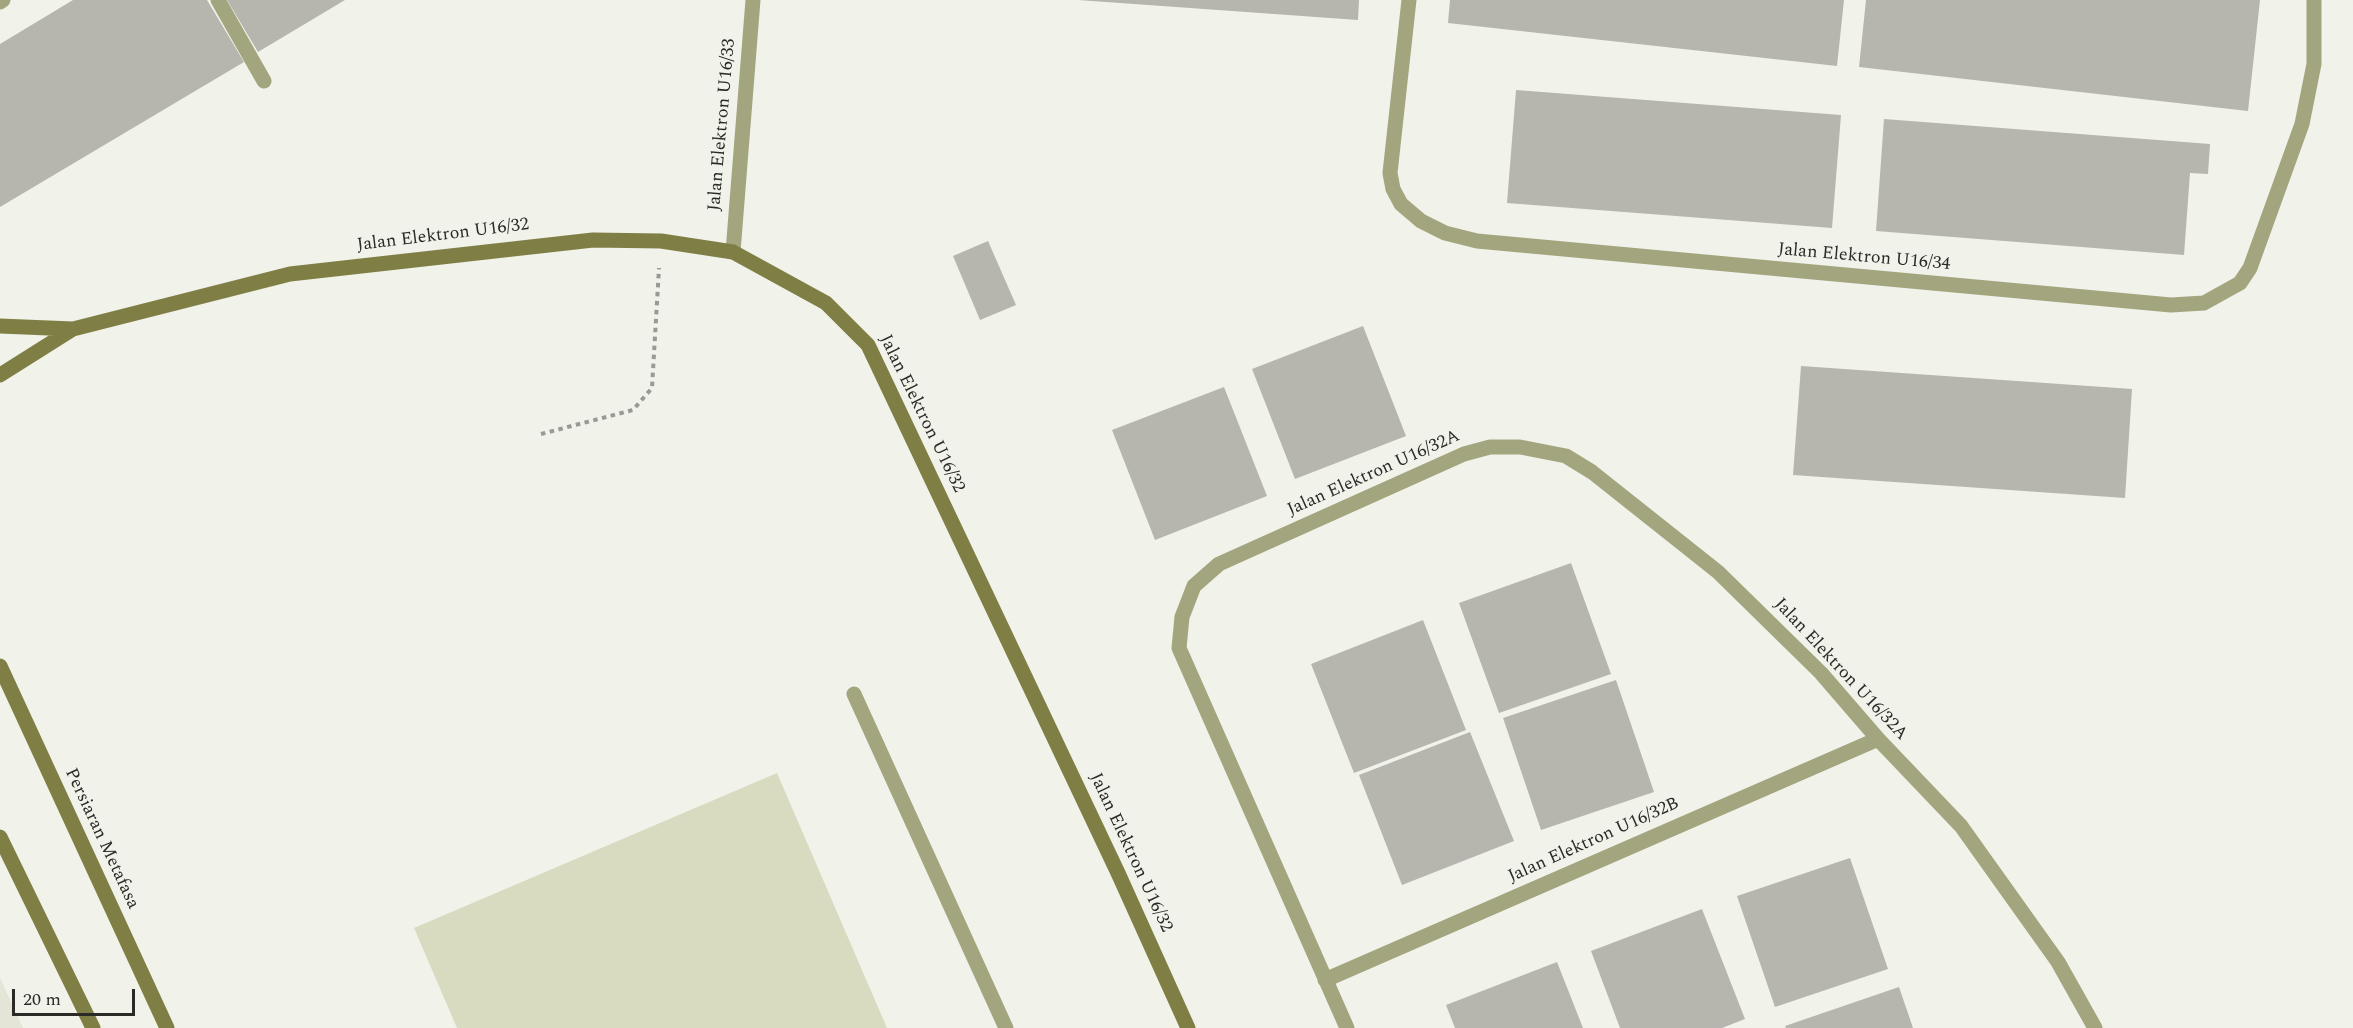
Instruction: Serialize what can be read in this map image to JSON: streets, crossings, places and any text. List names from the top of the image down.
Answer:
{
  "streets": {
    "street": [
      "Jalan Elektron U16/33",
      "Jalan Elektron U16/32",
      "Jalan Elektron U16/34",
      "Jalan Elektron U16/32A",
      "Persiaran Metafasa",
      "Jalan Elektron U16/32B"
    ]
  },
  "crossings": [
    ["Jalan Elektron U16/33", "Jalan Elektron U16/32"],
    ["Jalan Elektron U16/32A", "Jalan Elektron U16/32B"]
  ],
  "scale_bar": "20 m"
}
